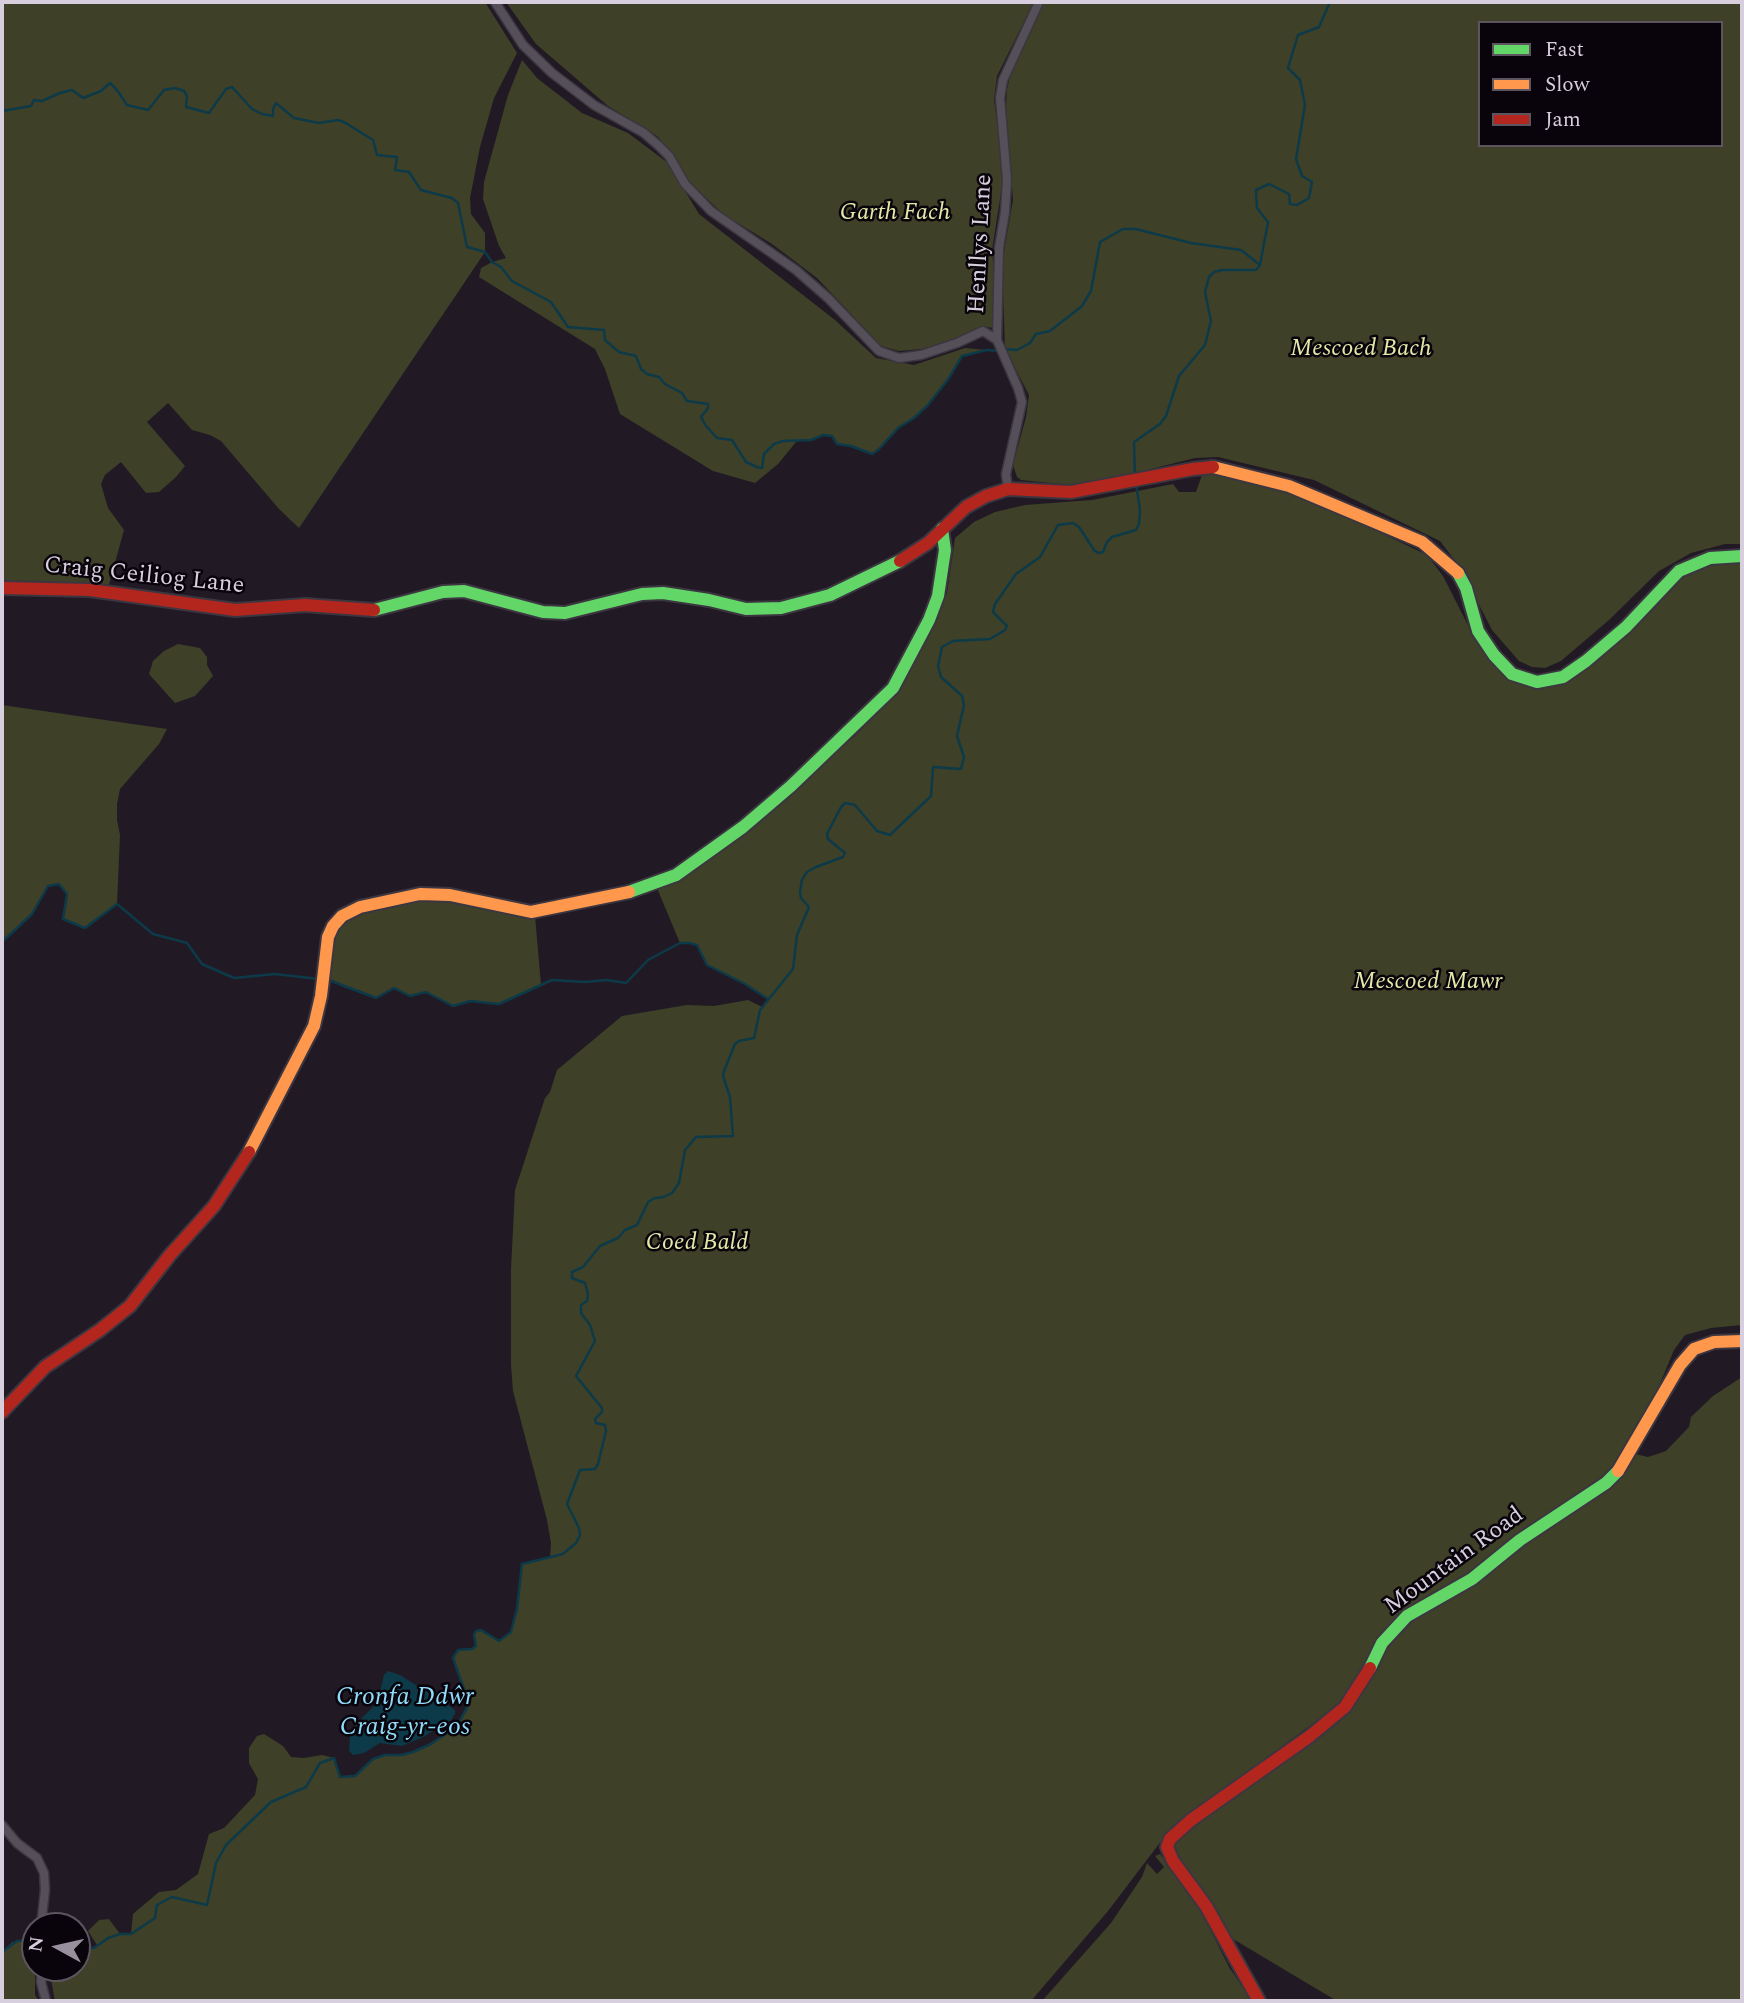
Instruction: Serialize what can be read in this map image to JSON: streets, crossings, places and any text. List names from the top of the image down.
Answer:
{
  "streets": {
    "street": ["Henllys Lane", "Craig Ceiliog Lane", "Mountain Road"]
  },
  "crossings": [
    ["Henllys Lane", "Craig Ceiliog Lane"]
  ],
  "water": ["Cronfa Ddŵr Craig-yr-eos"],
  "parks": [
    "Garth Fach",
    "Mescoed Bach",
    "Mescoed Mawr",
    "Coed Bald"
  ],
  "legend": ["Fast", "Slow", "Jam"],
  "north": "left"
}
